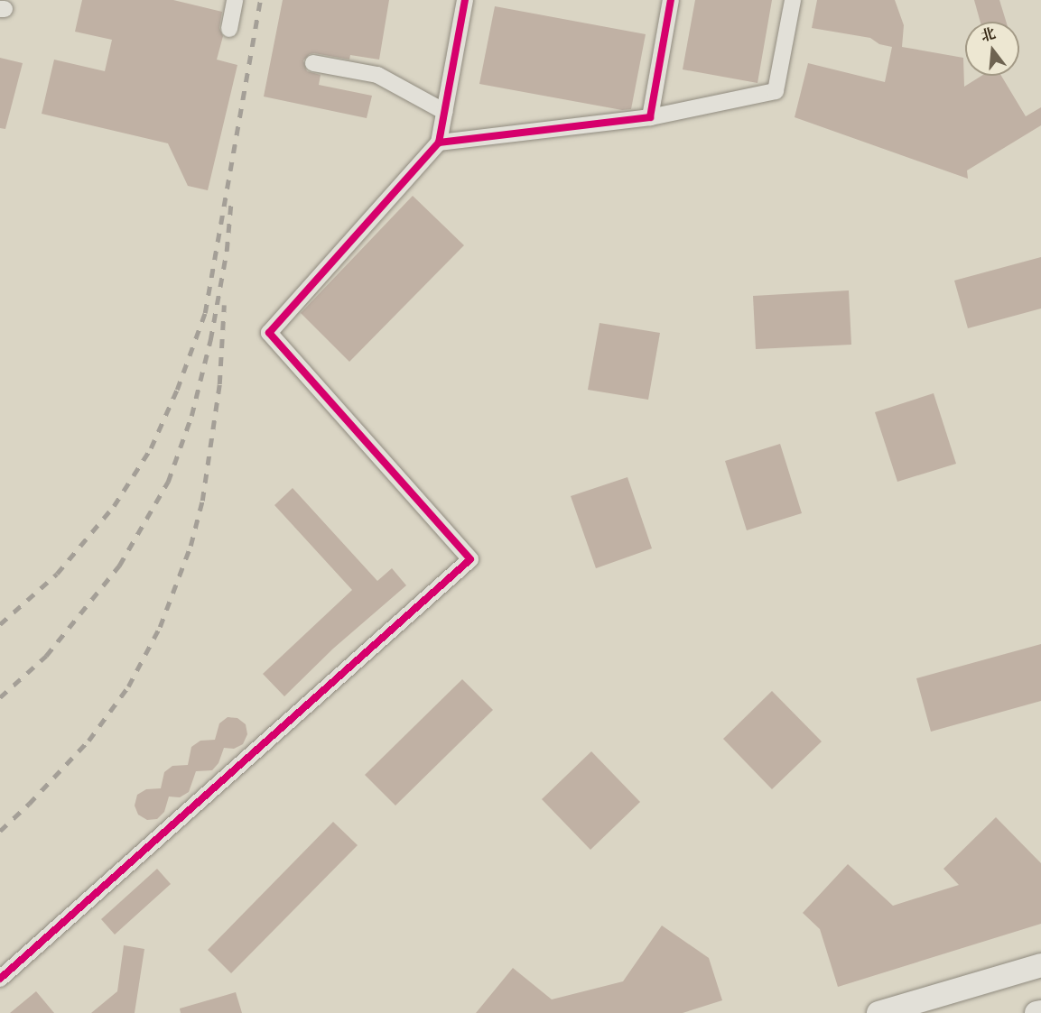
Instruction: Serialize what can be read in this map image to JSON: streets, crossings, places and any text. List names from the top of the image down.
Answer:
{
  "north": "top"
}
